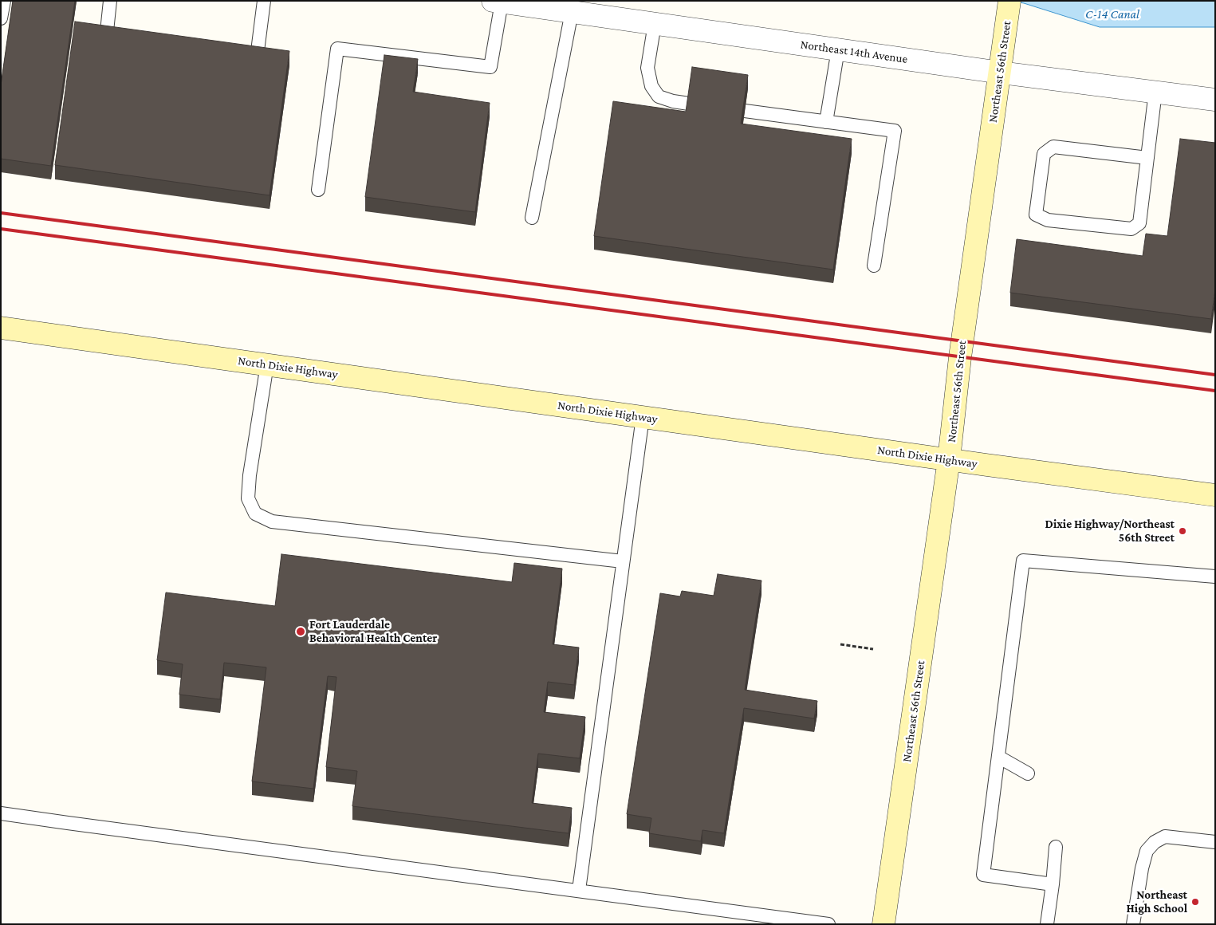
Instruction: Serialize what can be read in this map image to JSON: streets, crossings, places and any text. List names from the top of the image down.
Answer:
{
  "streets": {
    "main road": ["Northeast 56th Street", "North Dixie Highway"],
    "street": ["Northeast 14th Avenue"]
  },
  "crossings": [
    ["Northeast 14th Avenue", "Northeast 56th Street"],
    ["Northeast 56th Street", "North Dixie Highway"]
  ],
  "water": ["C-14 Canal"],
  "places": ["Dixie Highway/Northeast 56th Street", "Fort Lauderdale Behavioral Health Center", "Northeast High School"]
}
